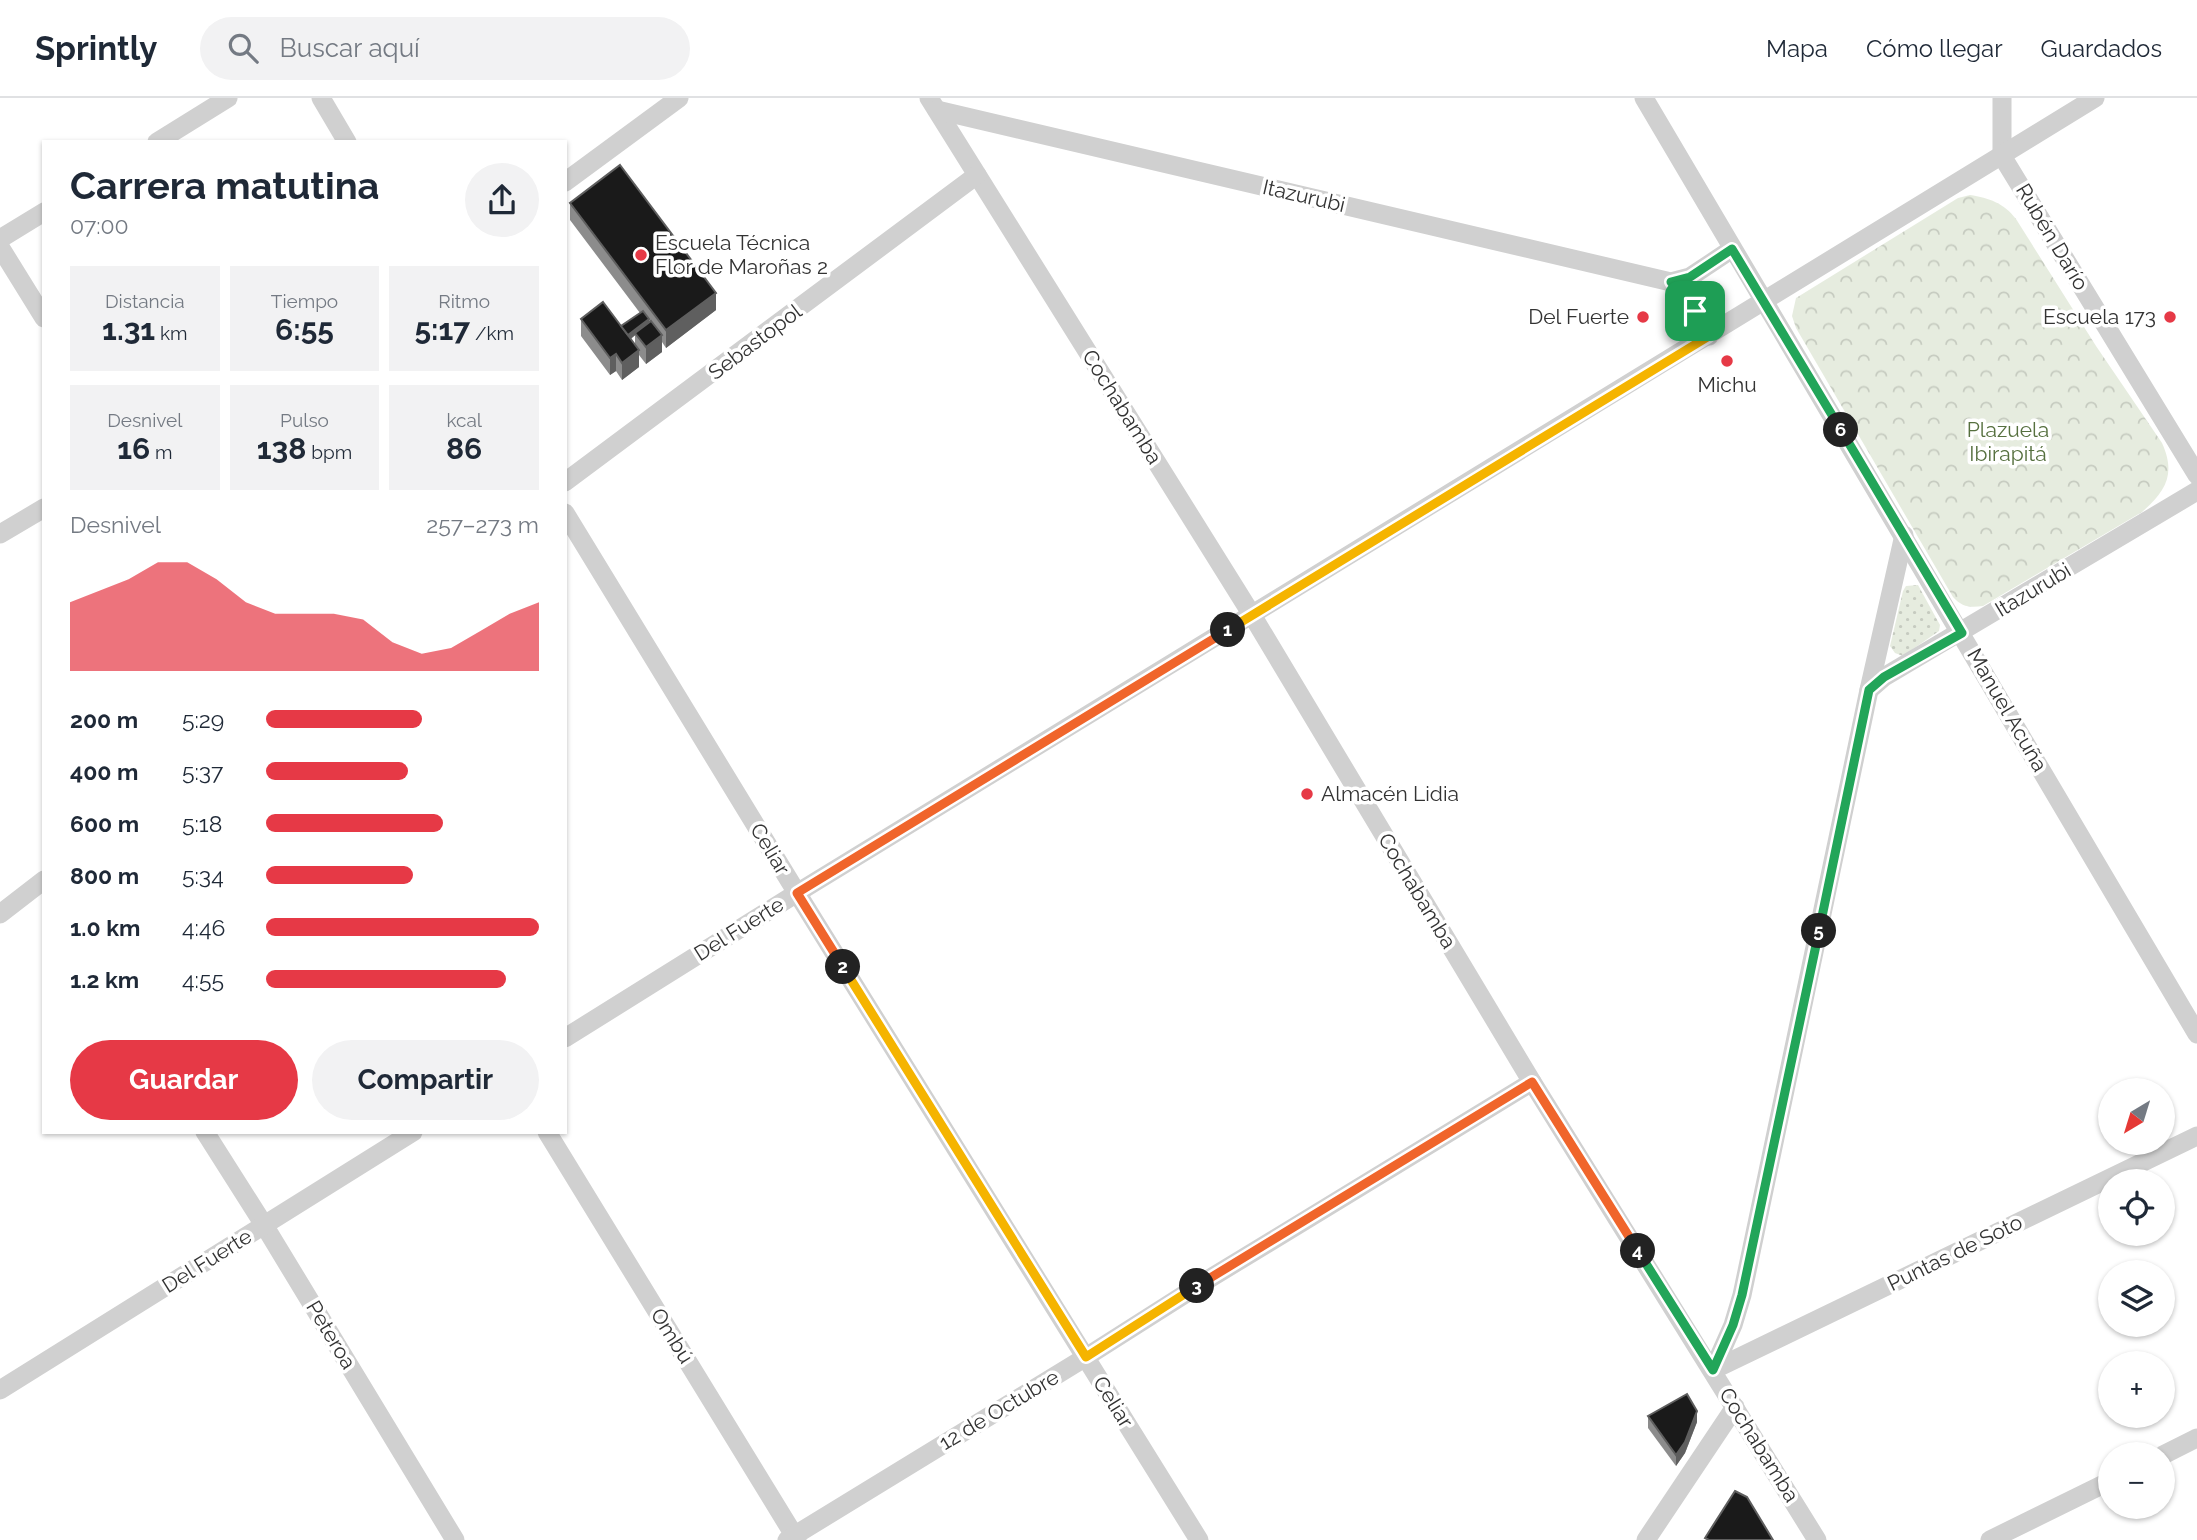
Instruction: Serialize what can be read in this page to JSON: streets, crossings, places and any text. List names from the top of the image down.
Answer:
{
  "streets": {
    "street": [
      "Itazurubi",
      "Rubén Darío",
      "Sebastopol",
      "Cochabamba",
      "Manuel Acuña",
      "Celiar",
      "Del Fuerte",
      "Puntas de Soto",
      "Peteroa",
      "Ombú",
      "12 de Octubre"
    ]
  },
  "crossings": [
    ["Itazurubi", "Cochabamba"],
    ["Itazurubi", "Manuel Acuña"],
    ["Rubén Darío", "Del Fuerte"],
    ["Sebastopol", "Cochabamba"],
    ["Cochabamba", "Del Fuerte"],
    ["Cochabamba", "Puntas de Soto"],
    ["Cochabamba", "12 de Octubre"],
    ["Manuel Acuña", "Del Fuerte"],
    ["Celiar", "Del Fuerte"],
    ["Celiar", "12 de Octubre"],
    ["Del Fuerte", "Peteroa"],
    ["Ombú", "12 de Octubre"]
  ],
  "parks": ["Plazuela Ibirapitá"],
  "places": [
    "Escuela Técnica Flor de Maroñas 2",
    "Del Fuerte",
    "Escuela 173",
    "Michu",
    "Almacén Lidia"
  ],
  "north": "bottom left",
  "page": {
    "header": "Sprintly",
    "search": "Buscar aquí",
    "nav": ["Mapa", "Cómo llegar", "Guardados"],
    "heading": ["Carrera matutina", "07:00"],
    "stats": [
      ["Distancia", "1.31 km"],
      ["Tiempo", "6:55"],
      ["Ritmo", "5:17 /km"],
      ["Desnivel", "16 m"],
      ["Pulso", "138 bpm"],
      ["kcal", "86"]
    ],
    "pins": [
      "6",
      "1",
      "5",
      "2",
      "4",
      "3"
    ],
    "chart": ["Desnivel", "257–273 m"],
    "list": [
      {
        "name": "200 m",
        "note": "5:29"
      },
      {
        "name": "400 m",
        "note": "5:37"
      },
      {
        "name": "600 m",
        "note": "5:18"
      },
      {
        "name": "800 m",
        "note": "5:34"
      },
      {
        "name": "1.0 km",
        "note": "4:46"
      },
      {
        "name": "1.2 km",
        "note": "4:55"
      }
    ],
    "buttons": ["Guardar", "Compartir"],
    "map_buttons": ["+", "−"]
  }
}
